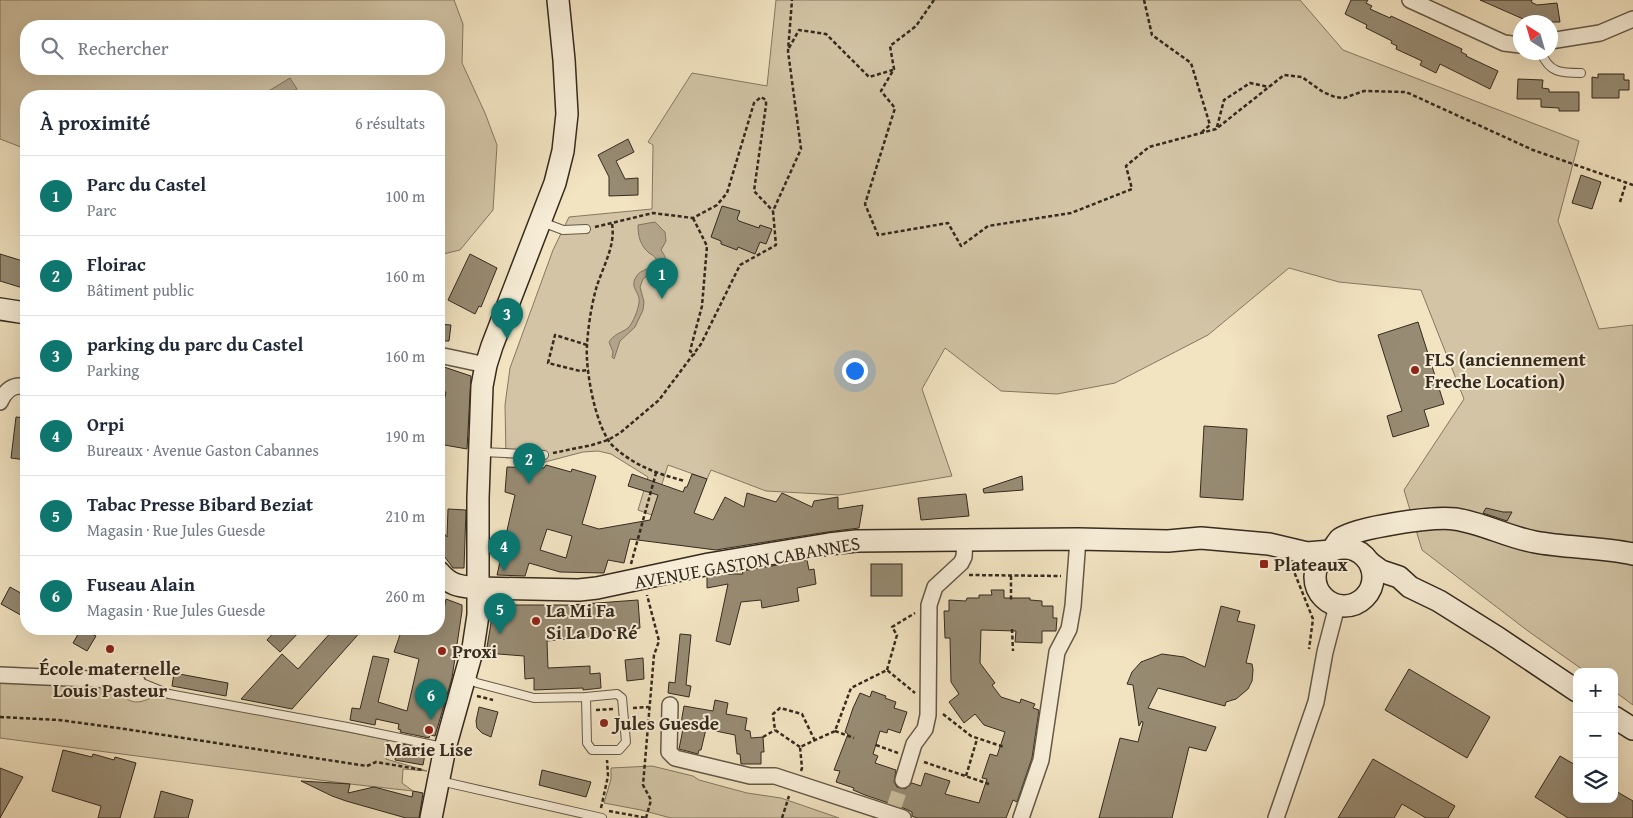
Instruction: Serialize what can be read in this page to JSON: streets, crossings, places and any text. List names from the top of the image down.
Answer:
{
  "streets": {
    "main road": ["AVENUE GASTON CABANNES"]
  },
  "places": {
    "other": [
      "FLS (anciennement Freche Location)",
      "La Mi Fa Si La Do Ré",
      "École maternelle Louis Pasteur",
      "Proxi",
      "Jules Guesde",
      "Marie Lise"
    ],
    "transit": ["Plateaux"]
  },
  "north": "top left",
  "page": {
    "search": "Rechercher",
    "heading": ["À proximité", "6 résultats"],
    "list": [
      {
        "mark": "1",
        "name": "Parc du Castel",
        "note": "Parc",
        "value": "100 m"
      },
      {
        "mark": "2",
        "name": "Floirac",
        "note": "Bâtiment public",
        "value": "160 m"
      },
      {
        "mark": "3",
        "name": "parking du parc du Castel",
        "note": "Parking",
        "value": "160 m"
      },
      {
        "mark": "4",
        "name": "Orpi",
        "note": "Bureaux · Avenue Gaston Cabannes",
        "value": "190 m"
      },
      {
        "mark": "5",
        "name": "Tabac Presse Bibard Beziat",
        "note": "Magasin · Rue Jules Guesde",
        "value": "210 m"
      },
      {
        "mark": "6",
        "name": "Fuseau Alain",
        "note": "Magasin · Rue Jules Guesde",
        "value": "260 m"
      }
    ],
    "pins": [
      "1",
      "3",
      "2",
      "4",
      "5",
      "6"
    ],
    "map_buttons": ["+", "−"]
  }
}
